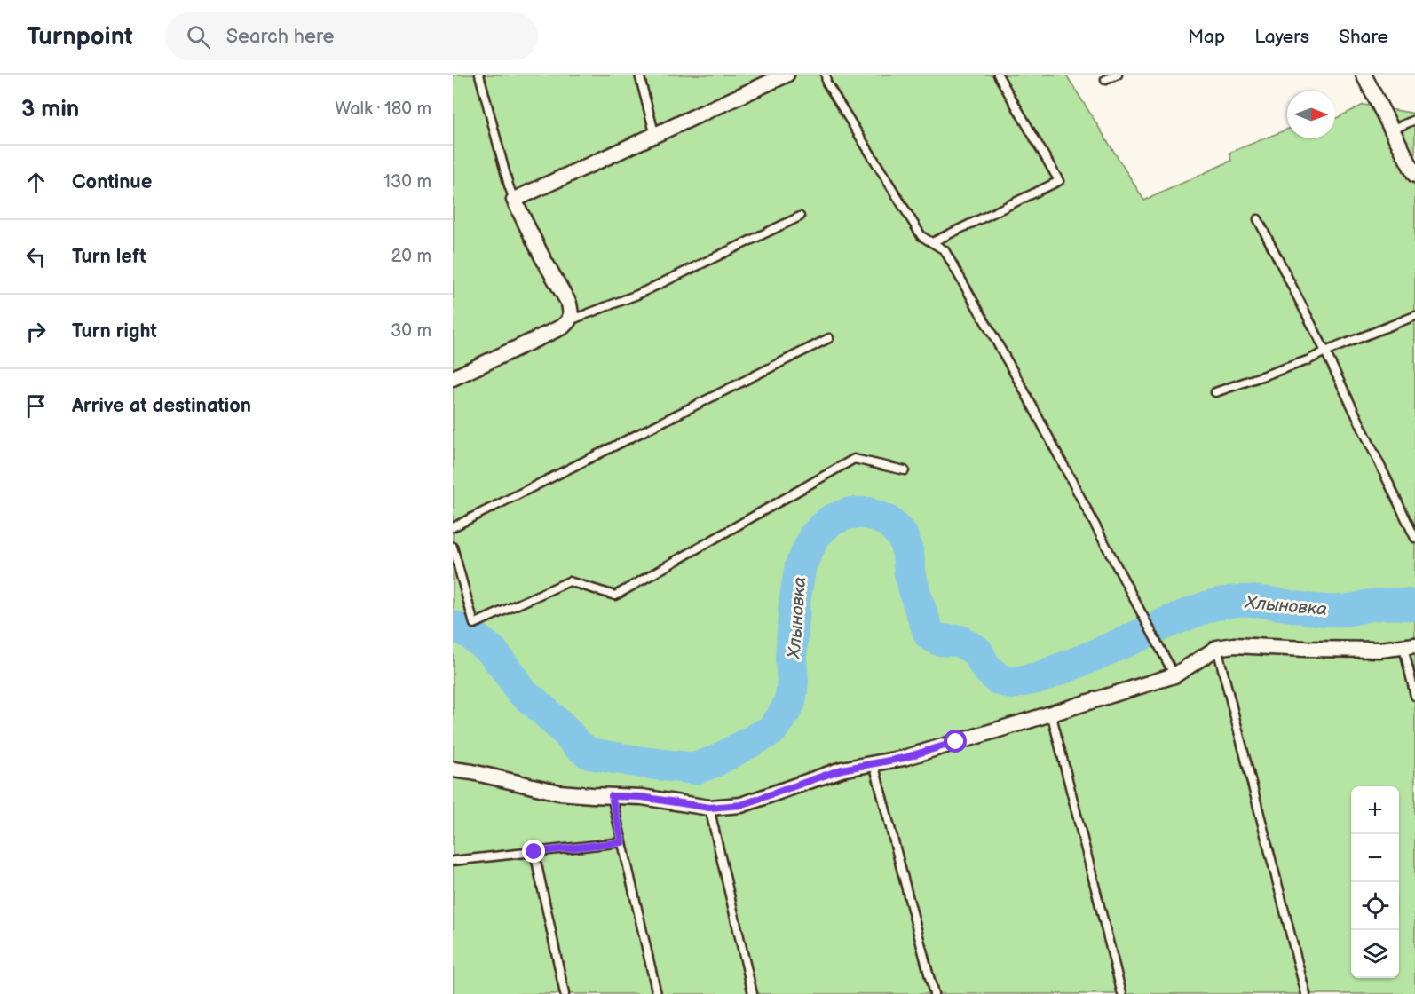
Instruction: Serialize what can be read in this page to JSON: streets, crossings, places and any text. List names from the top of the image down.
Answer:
{
  "water": ["Хлыновка"],
  "north": "right",
  "page": {
    "header": "Turnpoint",
    "search": "Search here",
    "nav": ["Map", "Layers", "Share"],
    "heading": ["3 min", "Walk · 180 m"],
    "list": [
      ["Continue", "130 m"],
      ["Turn left", "20 m"],
      ["Turn right", "30 m"],
      "Arrive at destination"
    ],
    "map_buttons": ["+", "−"]
  }
}
